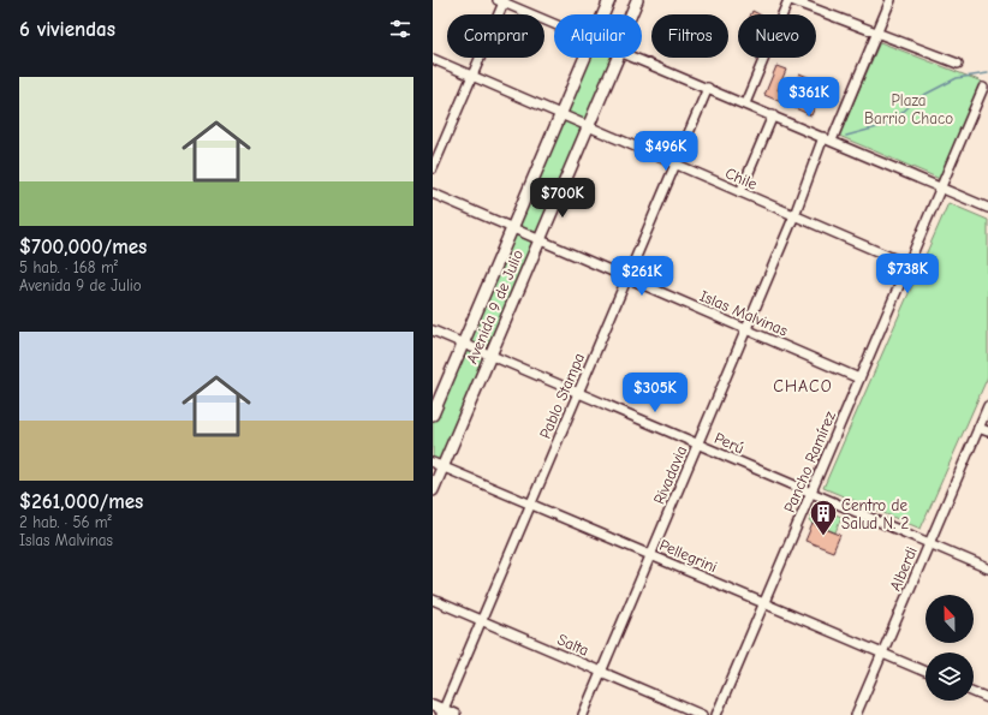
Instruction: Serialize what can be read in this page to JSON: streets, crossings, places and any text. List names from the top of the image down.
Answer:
{
  "streets": {
    "main road": ["Avenida 9 de Julio"],
    "street": [
      "Chile",
      "Islas Malvinas",
      "Pablo Stampa",
      "Perú",
      "Pancho Ramírez",
      "Rivadavia",
      "Pellegrini",
      "Alberdi",
      "Salta"
    ]
  },
  "crossings": [
    ["Chile", "Avenida 9 de Julio"],
    ["Chile", "Pablo Stampa"],
    ["Chile", "Pancho Ramírez"],
    ["Chile", "Rivadavia"],
    ["Avenida 9 de Julio", "Islas Malvinas"],
    ["Avenida 9 de Julio", "Perú"],
    ["Avenida 9 de Julio", "Pellegrini"],
    ["Islas Malvinas", "Pablo Stampa"],
    ["Islas Malvinas", "Pancho Ramírez"],
    ["Islas Malvinas", "Rivadavia"],
    ["Pablo Stampa", "Perú"],
    ["Pablo Stampa", "Pellegrini"],
    ["Pablo Stampa", "Salta"],
    ["Perú", "Pancho Ramírez"],
    ["Perú", "Rivadavia"],
    ["Perú", "Alberdi"],
    ["Pancho Ramírez", "Pellegrini"],
    ["Rivadavia", "Pellegrini"],
    ["Rivadavia", "Salta"],
    ["Pellegrini", "Alberdi"]
  ],
  "districts": ["CHACO"],
  "parks": ["Plaza Barrio Chaco"],
  "places": {
    "building": ["Centro de Salud N. 2"]
  },
  "north": "top",
  "page": {
    "heading": "6 viviendas",
    "chip": [
      "Comprar",
      "Alquilar",
      "Filtros",
      "Nuevo"
    ],
    "list": [
      {
        "name": "$700,000/mes",
        "note": "5 hab. · 168 m² · Avenida 9 de Julio"
      },
      {
        "name": "$261,000/mes",
        "note": "2 hab. · 56 m² · Islas Malvinas"
      }
    ],
    "price": [
      "$361K",
      "$496K",
      "$700K",
      "$738K",
      "$261K",
      "$305K"
    ]
  }
}
